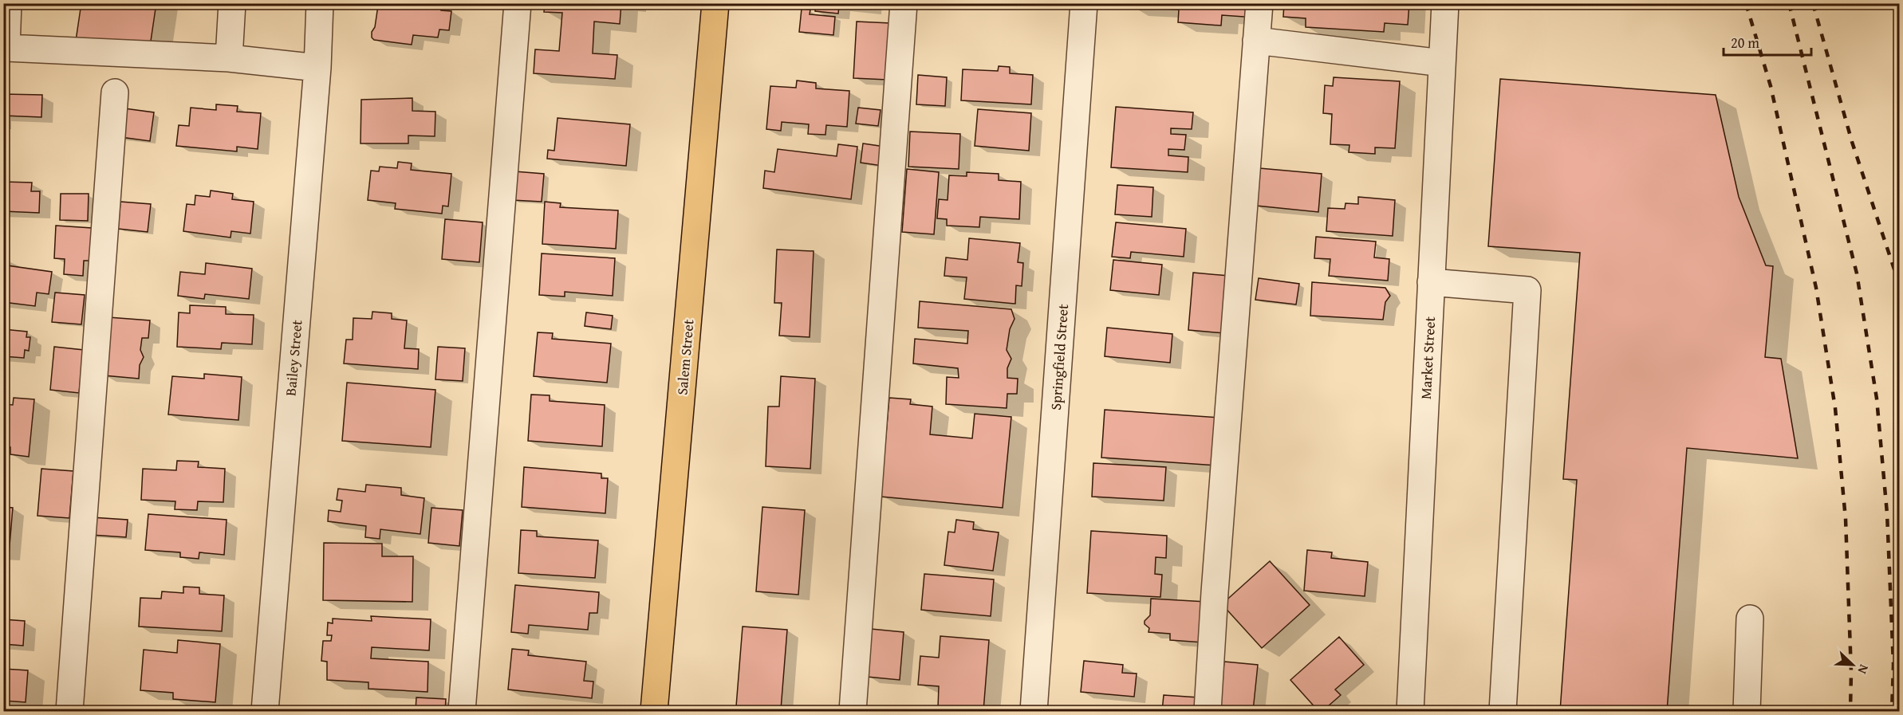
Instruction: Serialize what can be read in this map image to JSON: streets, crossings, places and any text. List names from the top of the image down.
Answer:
{
  "streets": {
    "main road": ["Salem Street"],
    "street": ["Springfield Street", "Bailey Street", "Market Street"]
  },
  "scale_bar": "20 m",
  "north": "bottom right"
}
